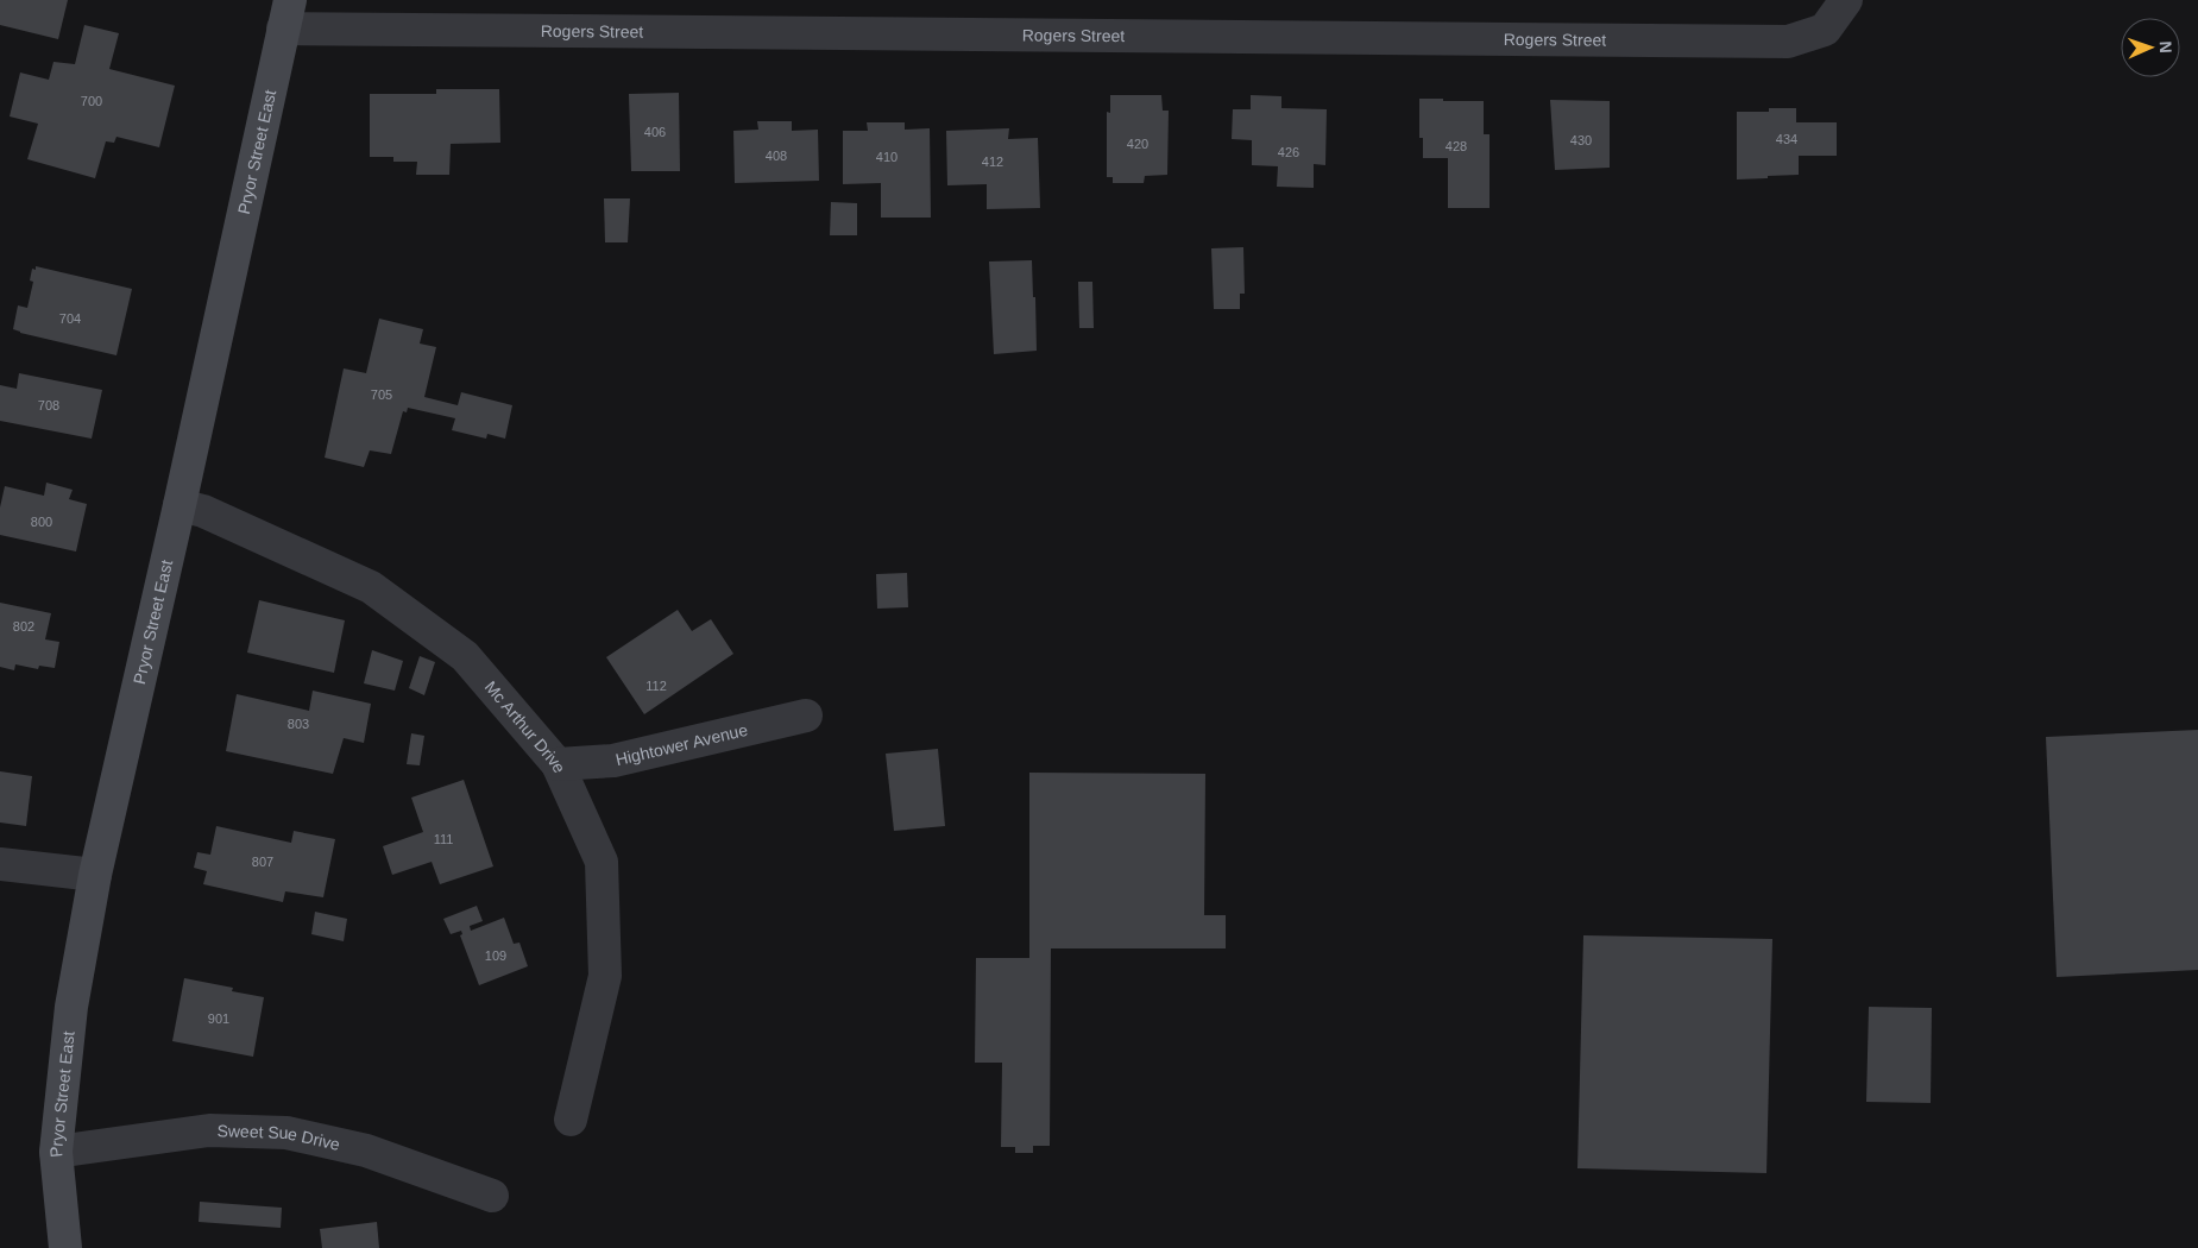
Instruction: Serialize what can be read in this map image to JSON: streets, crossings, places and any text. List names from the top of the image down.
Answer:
{
  "streets": {
    "street": [
      "Rogers Street",
      "Pryor Street East",
      "Mc Arthur Drive",
      "Hightower Avenue",
      "Sweet Sue Drive"
    ]
  },
  "crossings": [
    ["Rogers Street", "Pryor Street East"],
    ["Pryor Street East", "Mc Arthur Drive"],
    ["Pryor Street East", "Sweet Sue Drive"],
    ["Mc Arthur Drive", "Hightower Avenue"]
  ],
  "house_numbers": [
    "700",
    "406",
    "434",
    "430",
    "420",
    "428",
    "426",
    "408",
    "410",
    "412",
    "704",
    "705",
    "708",
    "800",
    "802",
    "112",
    "803",
    "111",
    "807",
    "109",
    "901"
  ],
  "north": "right"
}
